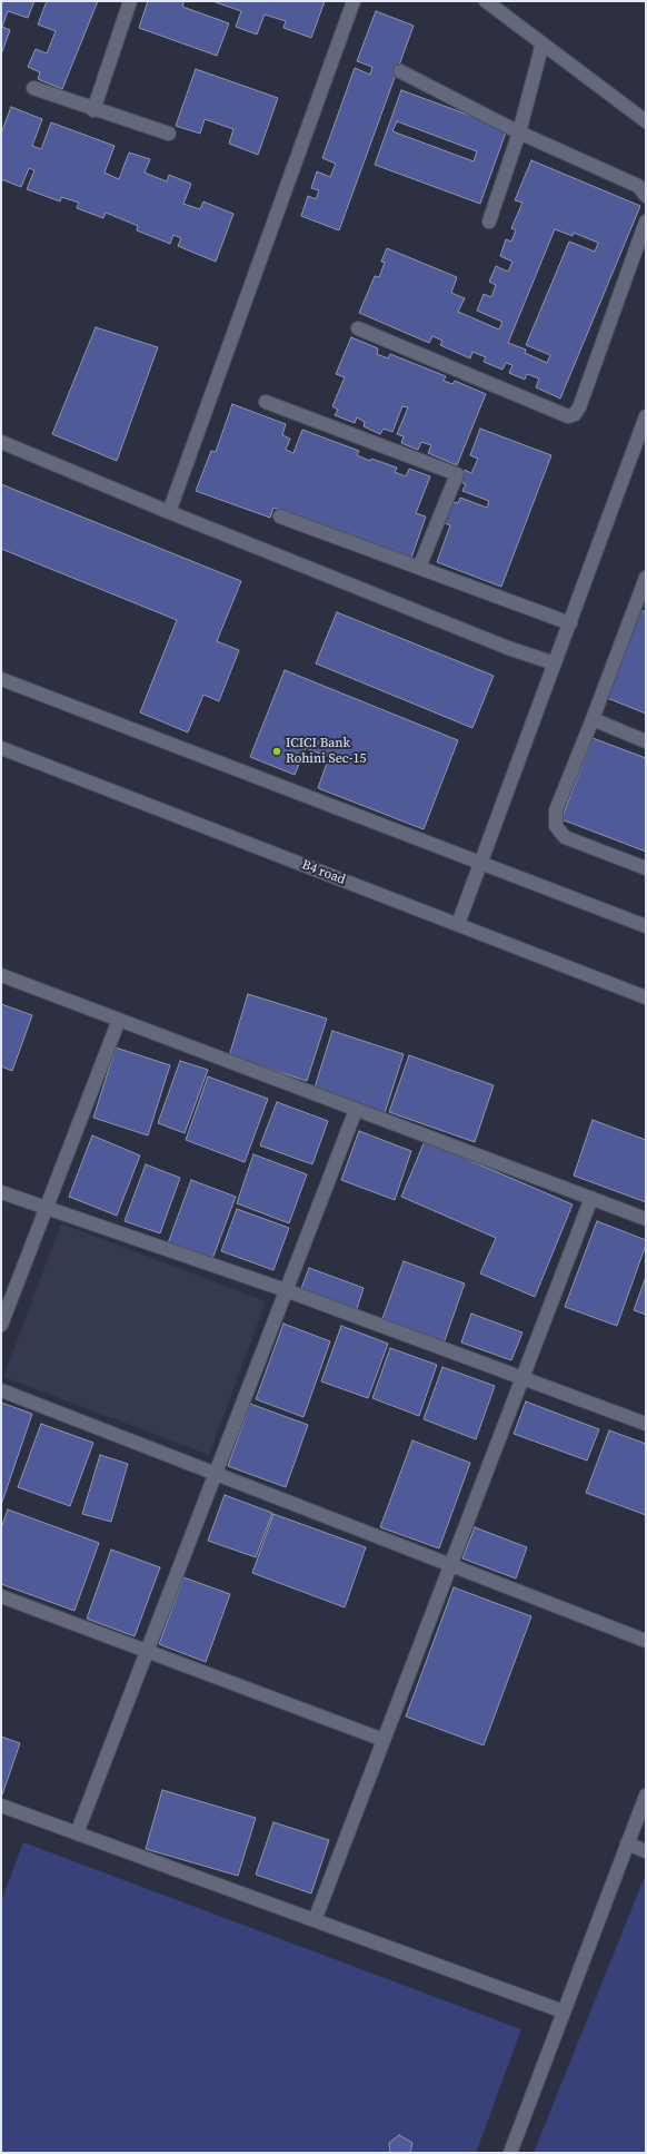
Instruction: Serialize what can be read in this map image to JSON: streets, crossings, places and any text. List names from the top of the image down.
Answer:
{
  "streets": {
    "street": ["B4 road"]
  },
  "places": ["ICICI Bank Rohini Sec-15"]
}
